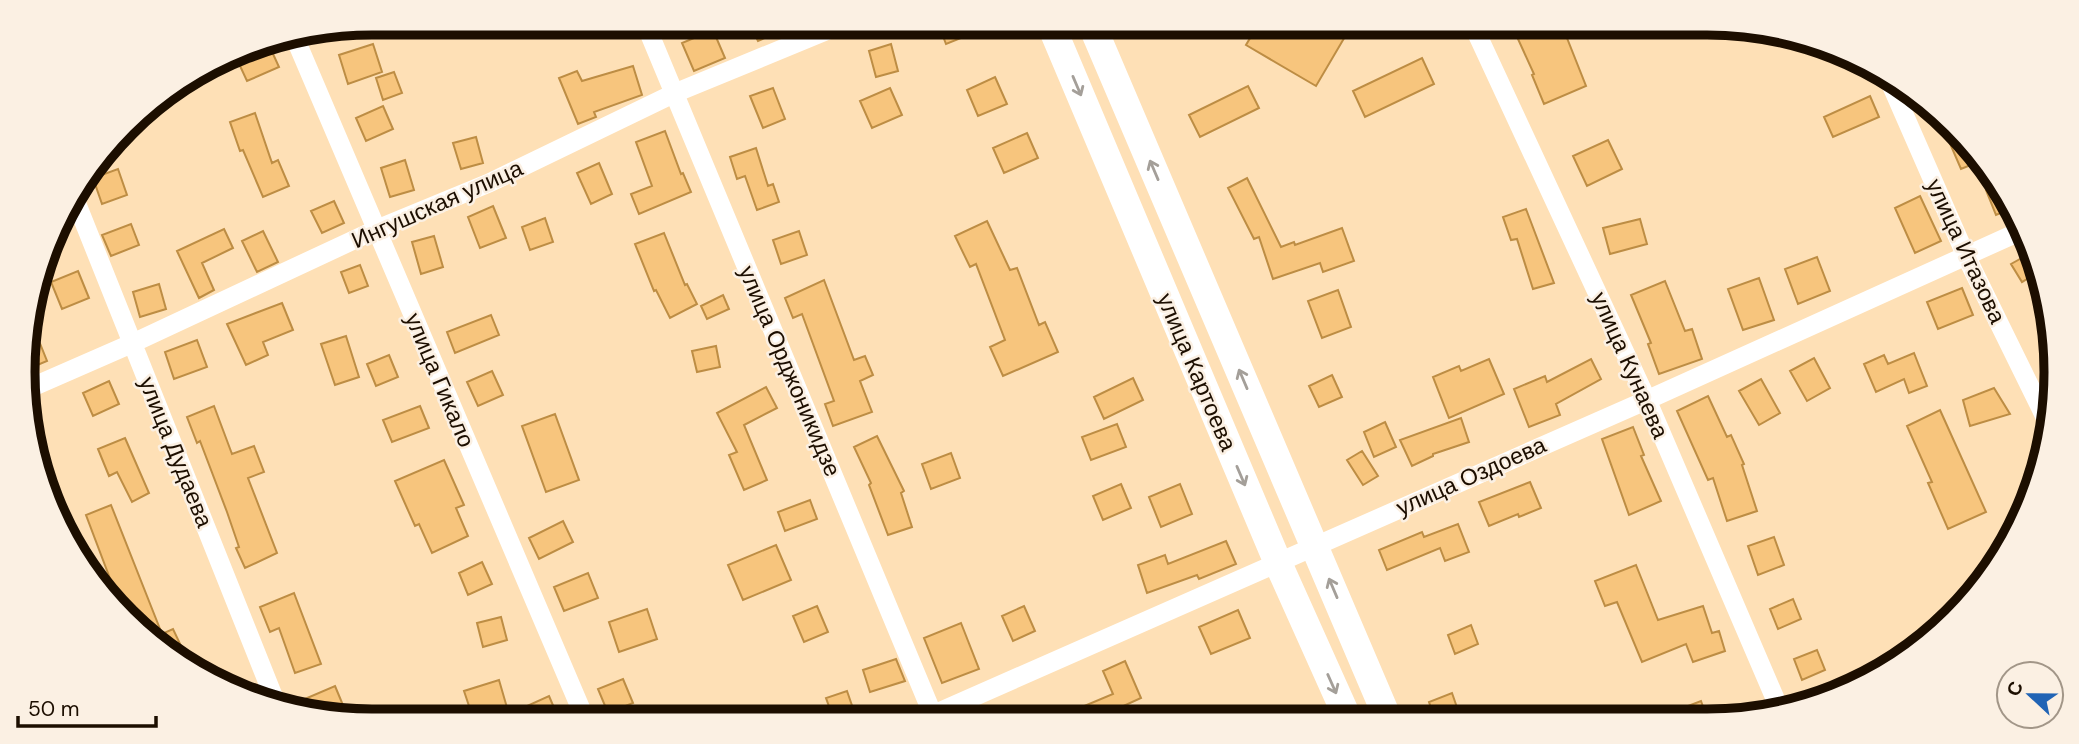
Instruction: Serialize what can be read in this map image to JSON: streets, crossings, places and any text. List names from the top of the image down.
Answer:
{
  "streets": {
    "main road": ["улица Картоева"],
    "street": [
      "Ингушская улица",
      "улица Итазова",
      "улица Кунаева",
      "улица Орджоникидзе",
      "улица Гикало",
      "улица Дудаева",
      "улица Оздоева"
    ]
  },
  "crossings": [
    ["Ингушская улица", "улица Орджоникидзе"],
    ["Ингушская улица", "улица Гикало"],
    ["Ингушская улица", "улица Дудаева"],
    ["улица Итазова", "улица Оздоева"],
    ["улица Кунаева", "улица Оздоева"],
    ["улица Картоева", "улица Оздоева"]
  ],
  "scale_bar": "50 m",
  "north": "left"
}
